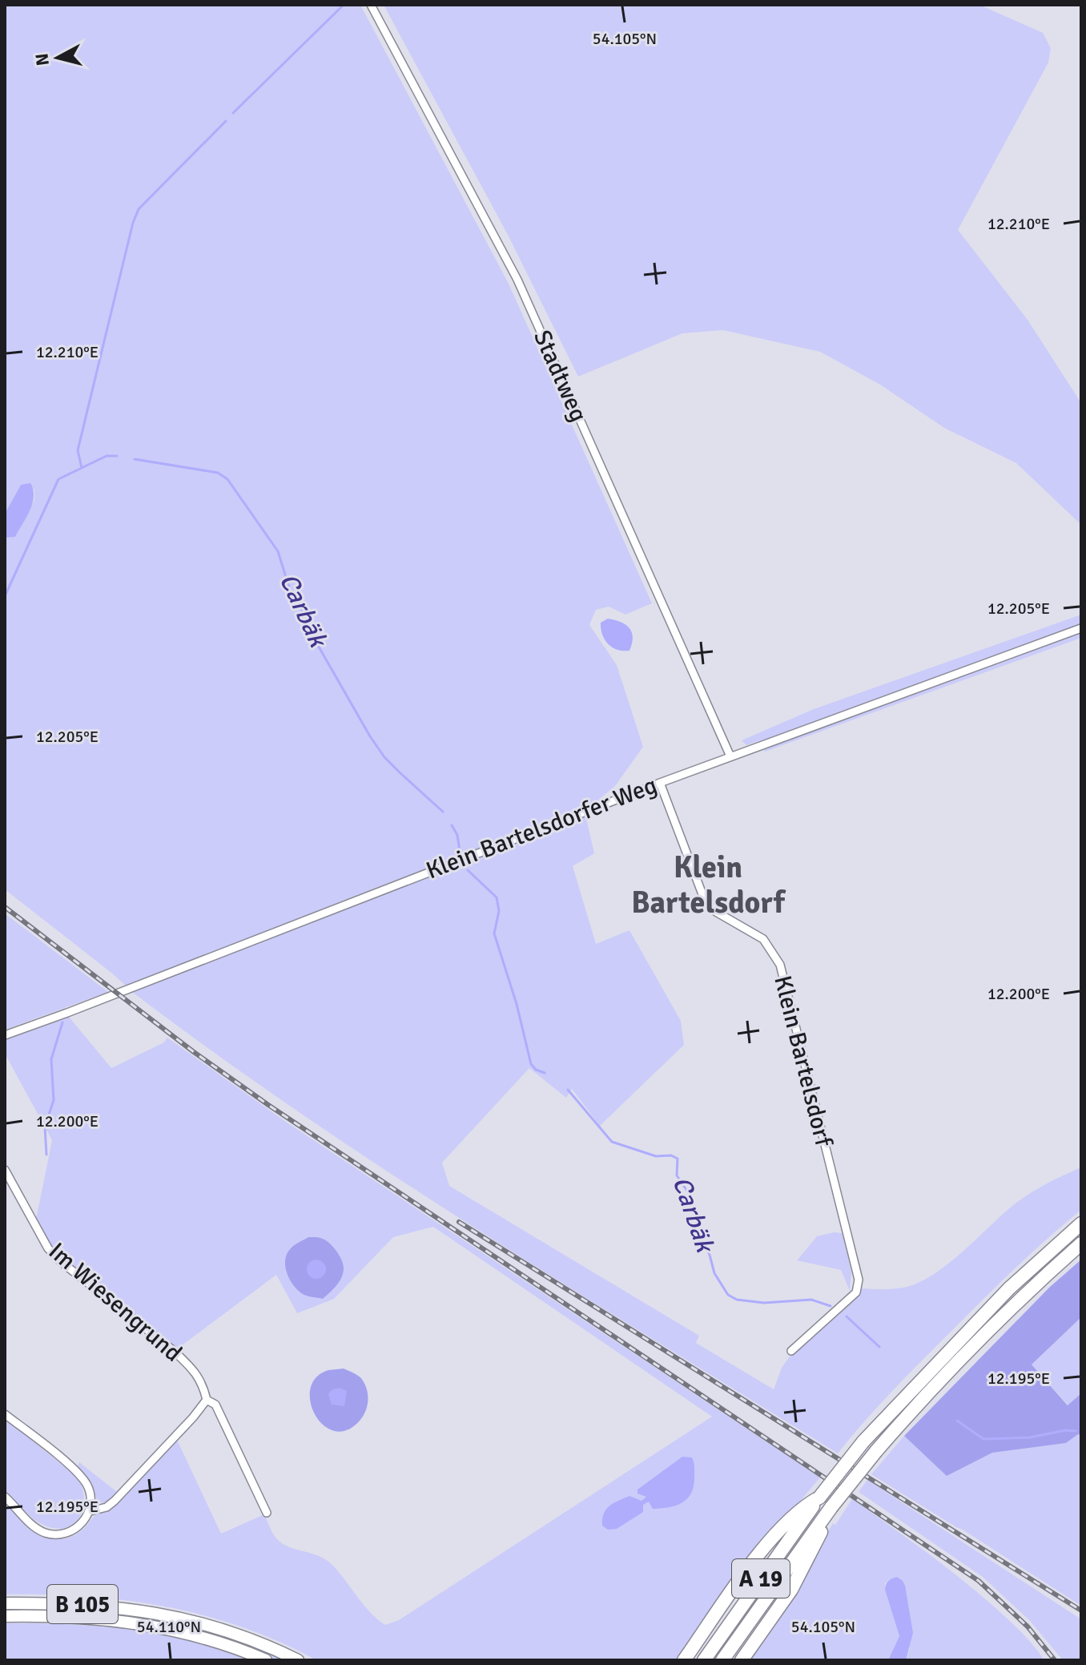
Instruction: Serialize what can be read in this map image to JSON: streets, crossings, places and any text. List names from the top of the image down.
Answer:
{
  "streets": {
    "highway": ["A 19", "B 105"],
    "street": [
      "Stadtweg",
      "Klein Bartelsdorfer Weg",
      "Klein Bartelsdorf",
      "Im Wiesengrund"
    ]
  },
  "crossings": [
    ["Stadtweg", "Klein Bartelsdorfer Weg"],
    ["Klein Bartelsdorfer Weg", "Klein Bartelsdorf"]
  ],
  "districts": ["Klein Bartelsdorf"],
  "water": ["Carbäk"],
  "north": "left",
  "coordinates": [
    "54.105°N",
    "12.210°E",
    "12.205°E",
    "12.200°E",
    "12.195°E",
    "54.110°N"
  ]
}
